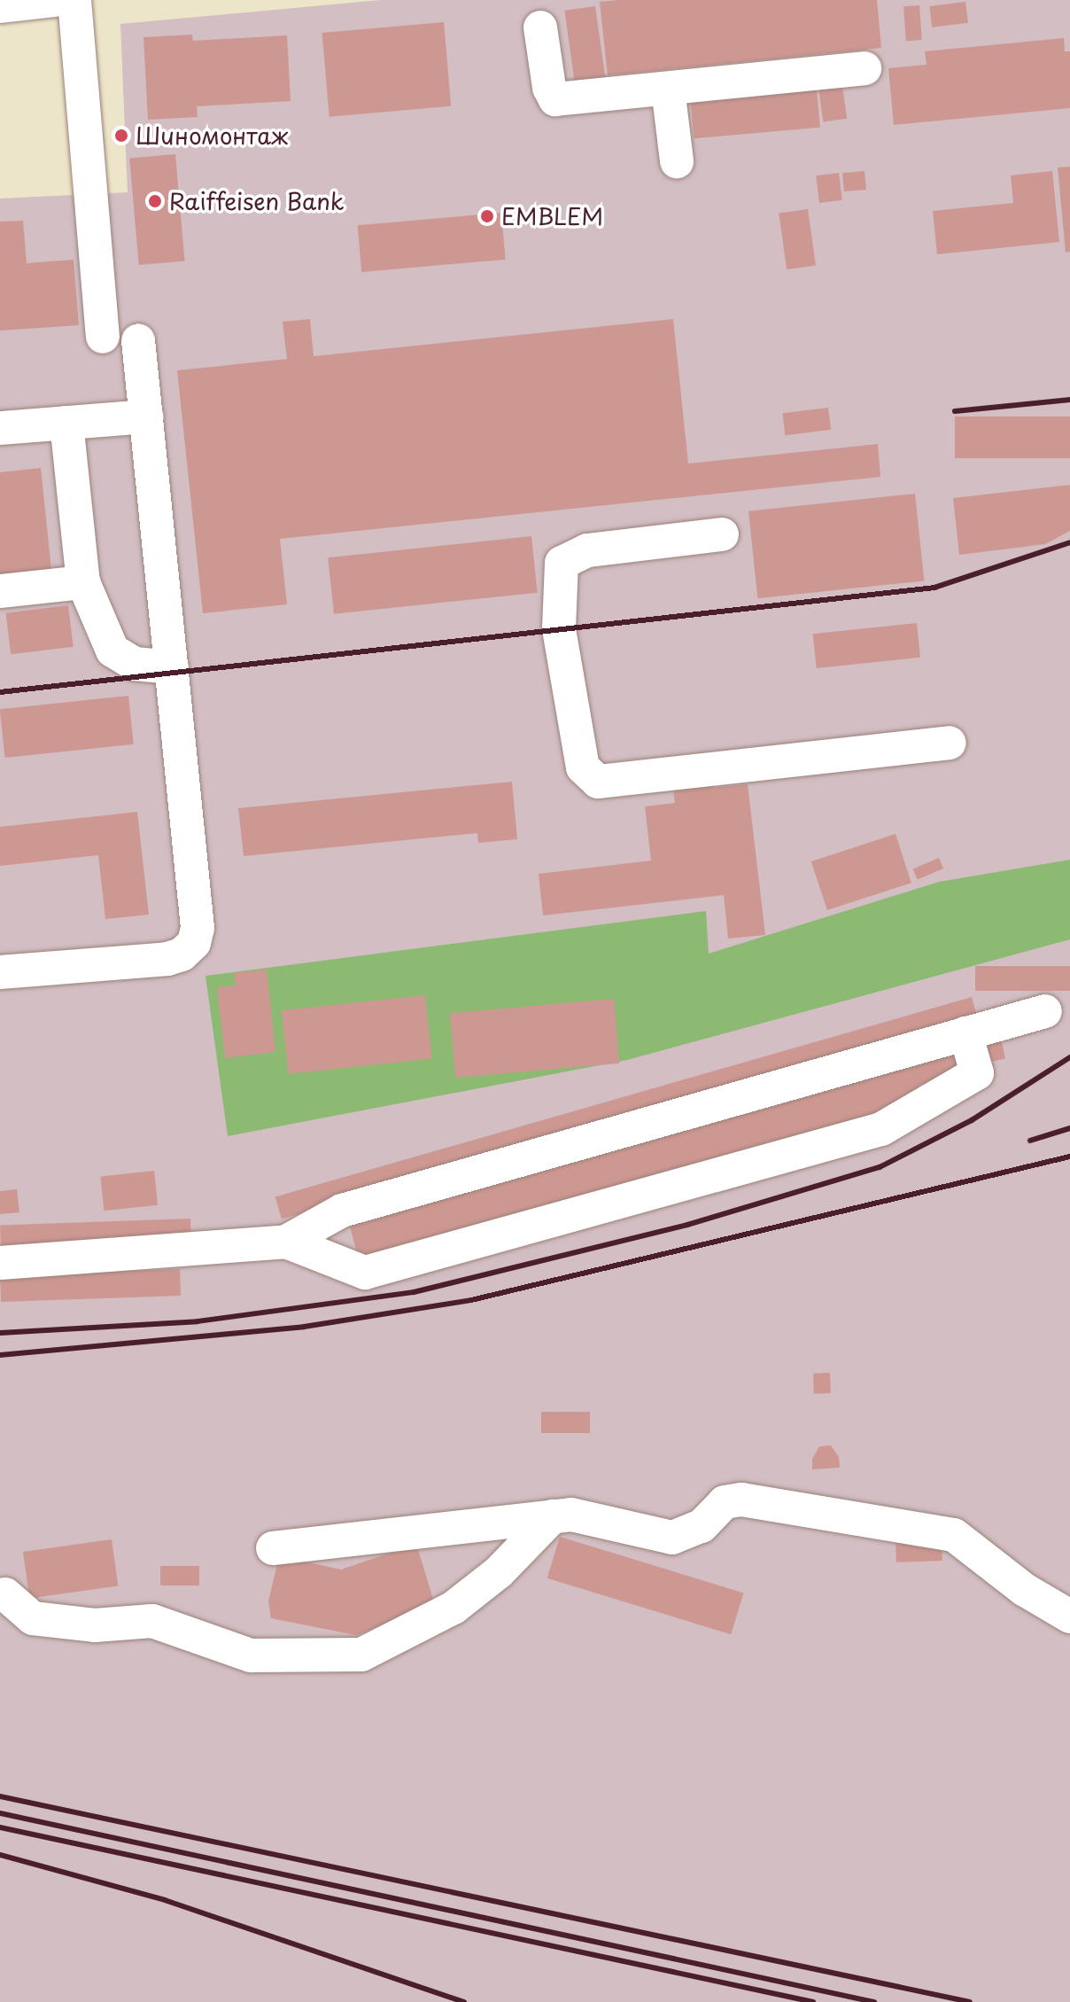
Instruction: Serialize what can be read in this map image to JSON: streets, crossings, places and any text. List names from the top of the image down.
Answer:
{
  "places": ["Шиномонтаж", "Raiffeisen Bank", "EMBLEM"]
}
